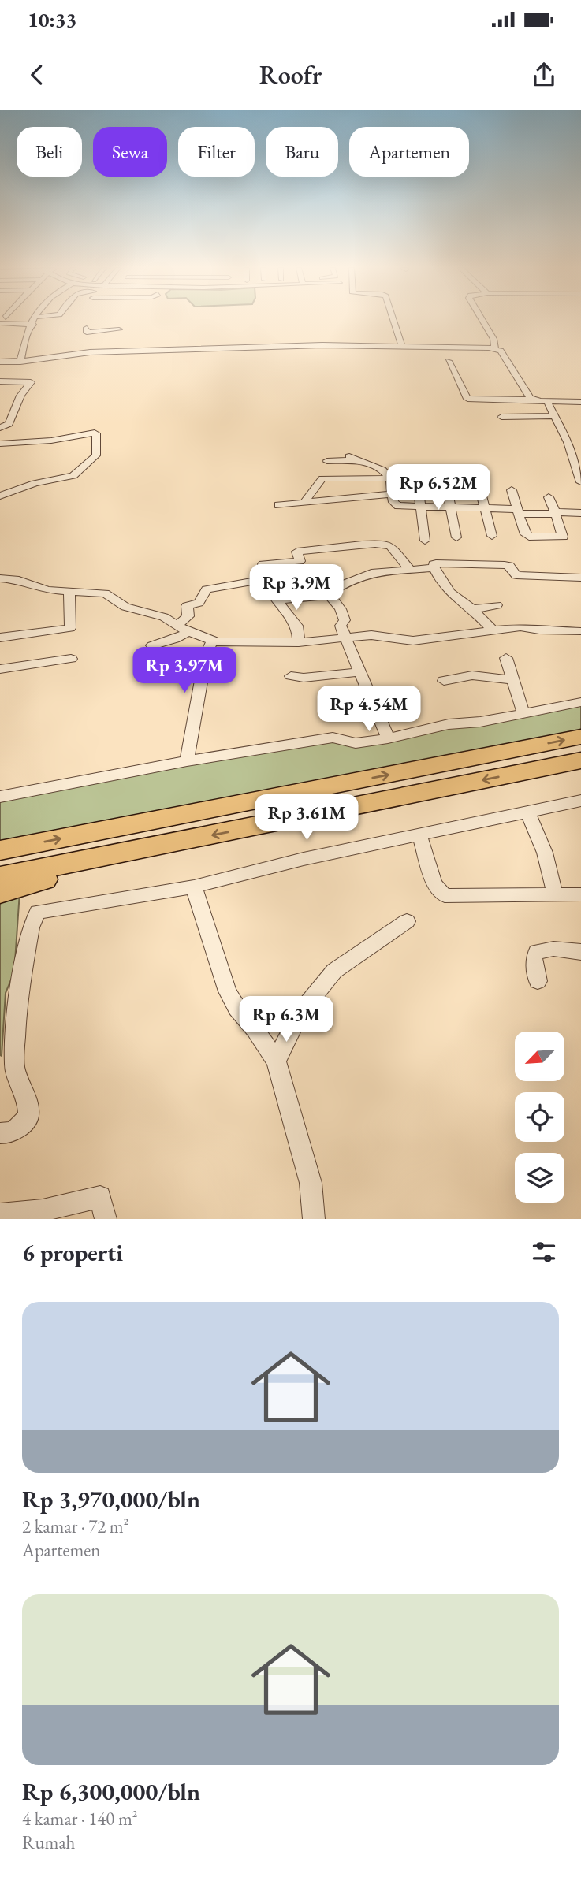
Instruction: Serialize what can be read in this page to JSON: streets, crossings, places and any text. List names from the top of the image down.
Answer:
{
  "north": "bottom left",
  "page": {
    "status": "10:33",
    "header": "Roofr",
    "chip": [
      "Beli",
      "Sewa",
      "Filter",
      "Baru",
      "Apartemen"
    ],
    "price": [
      "Rp 6.52M",
      "Rp 3.9M",
      "Rp 3.97M",
      "Rp 4.54M",
      "Rp 3.61M",
      "Rp 6.3M"
    ],
    "heading": "6 properti",
    "list": [
      {
        "name": "Rp 3,970,000/bln",
        "note": "2 kamar · 72 m² · Apartemen"
      },
      {
        "name": "Rp 6,300,000/bln",
        "note": "4 kamar · 140 m² · Rumah"
      }
    ]
  }
}
